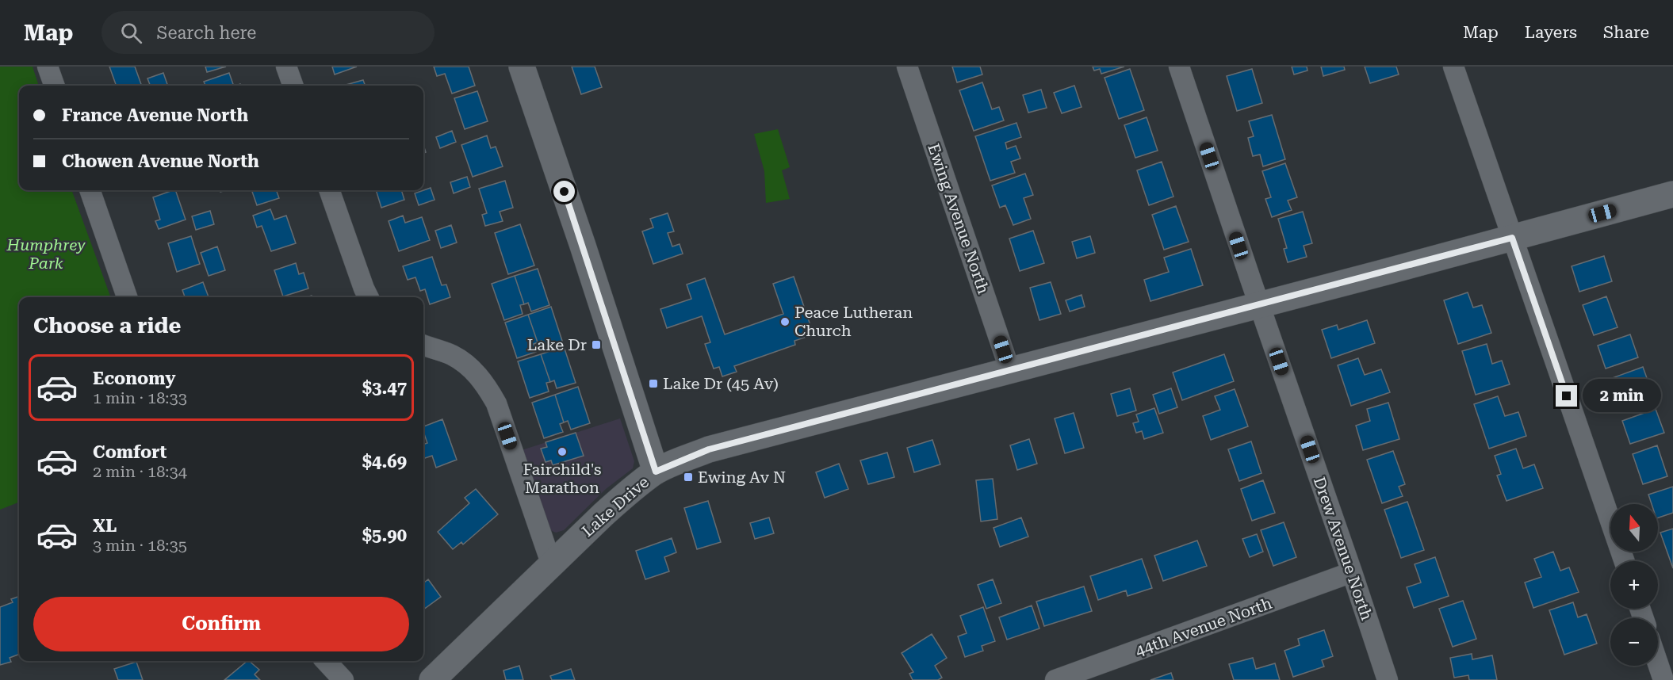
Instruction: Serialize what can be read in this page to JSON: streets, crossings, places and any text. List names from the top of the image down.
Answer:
{
  "streets": {
    "street": [
      "Ewing Avenue North",
      "Lake Drive",
      "Drew Avenue North",
      "44th Avenue North"
    ]
  },
  "crossings": [
    ["Ewing Avenue North", "Lake Drive"],
    ["Lake Drive", "Drew Avenue North"],
    ["Drew Avenue North", "44th Avenue North"]
  ],
  "parks": ["Humphrey Park"],
  "places": {
    "other": ["Peace Lutheran Church", "Fairchild's Marathon"],
    "transit": ["Lake Dr", "Lake Dr (45 Av)", "Ewing Av N"]
  },
  "north": "top",
  "page": {
    "header": "Map",
    "search": "Search here",
    "nav": ["Map", "Layers", "Share"],
    "banner": ["France Avenue North", "Chowen Avenue North"],
    "heading": "Choose a ride",
    "list": [
      {
        "name": "Economy",
        "note": "1 min · 18:33",
        "value": "$3.47"
      },
      {
        "name": "Comfort",
        "note": "2 min · 18:34",
        "value": "$4.69"
      },
      {
        "name": "XL",
        "note": "3 min · 18:35",
        "value": "$5.90"
      }
    ],
    "bubble": "2 min",
    "map_buttons": ["+", "−"],
    "buttons": "Confirm"
  }
}
